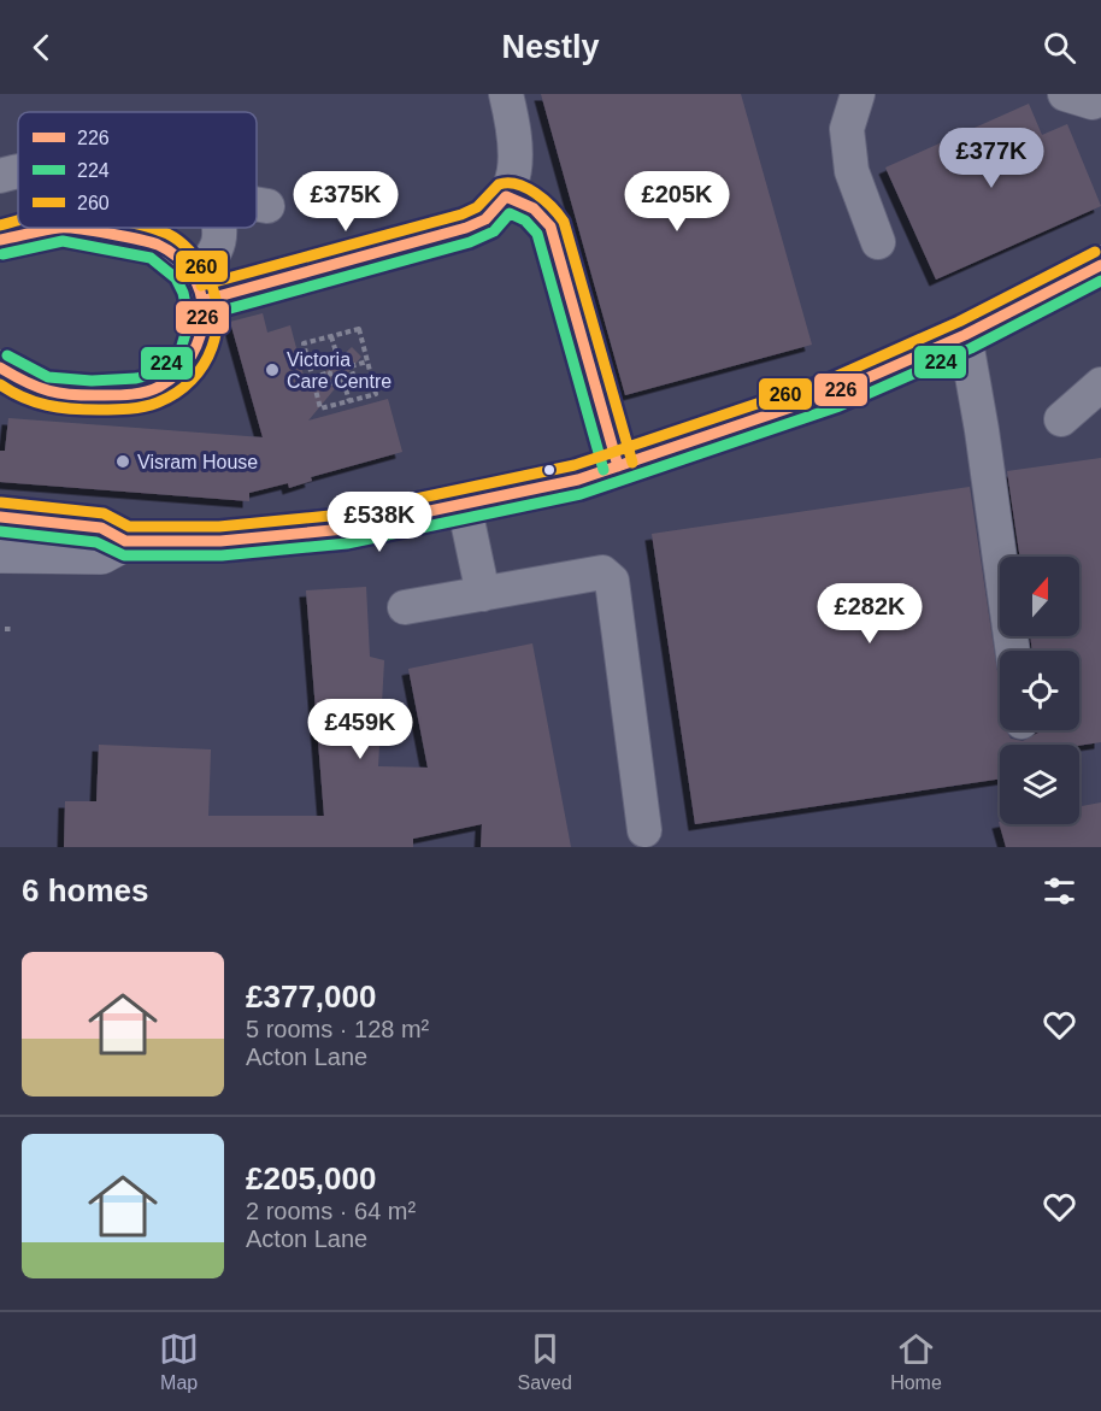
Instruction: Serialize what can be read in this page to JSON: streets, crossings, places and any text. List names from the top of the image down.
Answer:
{
  "places": ["Victoria Care Centre", "Visram House"],
  "lines": ["transit line 260", "transit line 226", "transit line 224"],
  "legend": ["226", "224", "260"],
  "north": "top",
  "page": {
    "header": "Nestly",
    "price": [
      "£377K",
      "£375K",
      "£205K",
      "£538K",
      "£282K",
      "£459K"
    ],
    "heading": "6 homes",
    "list": [
      {
        "name": "£377,000",
        "note": "5 rooms · 128 m² · Acton Lane"
      },
      {
        "name": "£205,000",
        "note": "2 rooms · 64 m² · Acton Lane"
      }
    ],
    "tabs": ["Map", "Saved", "Home"]
  }
}
